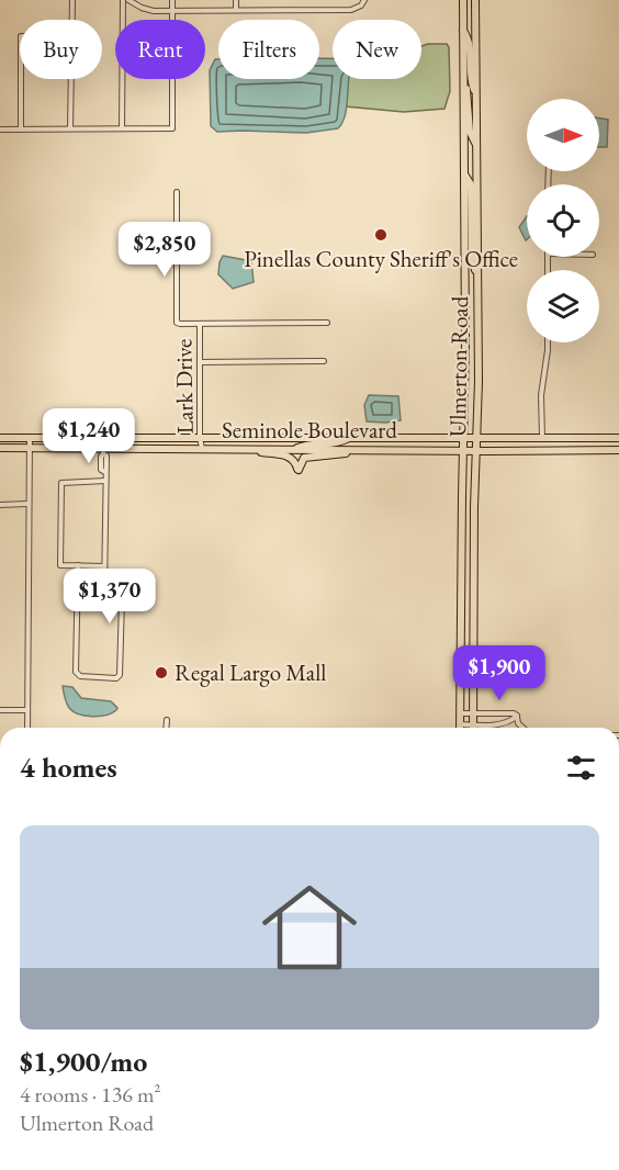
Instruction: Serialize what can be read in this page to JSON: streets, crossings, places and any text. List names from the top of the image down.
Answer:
{
  "streets": {
    "main road": ["Ulmerton Road", "Seminole Boulevard"],
    "street": ["Lark Drive"]
  },
  "crossings": [
    ["Ulmerton Road", "Seminole Boulevard"],
    ["Lark Drive", "Seminole Boulevard"]
  ],
  "places": ["Pinellas County Sheriff's Office", "Regal Largo Mall"],
  "north": "right",
  "page": {
    "chip": [
      "Buy",
      "Rent",
      "Filters",
      "New"
    ],
    "price": [
      "$2,850",
      "$1,240",
      "$1,370",
      "$1,900"
    ],
    "heading": "4 homes",
    "list": [
      {
        "name": "$1,900/mo",
        "note": "4 rooms · 136 m² · Ulmerton Road"
      }
    ]
  }
}
